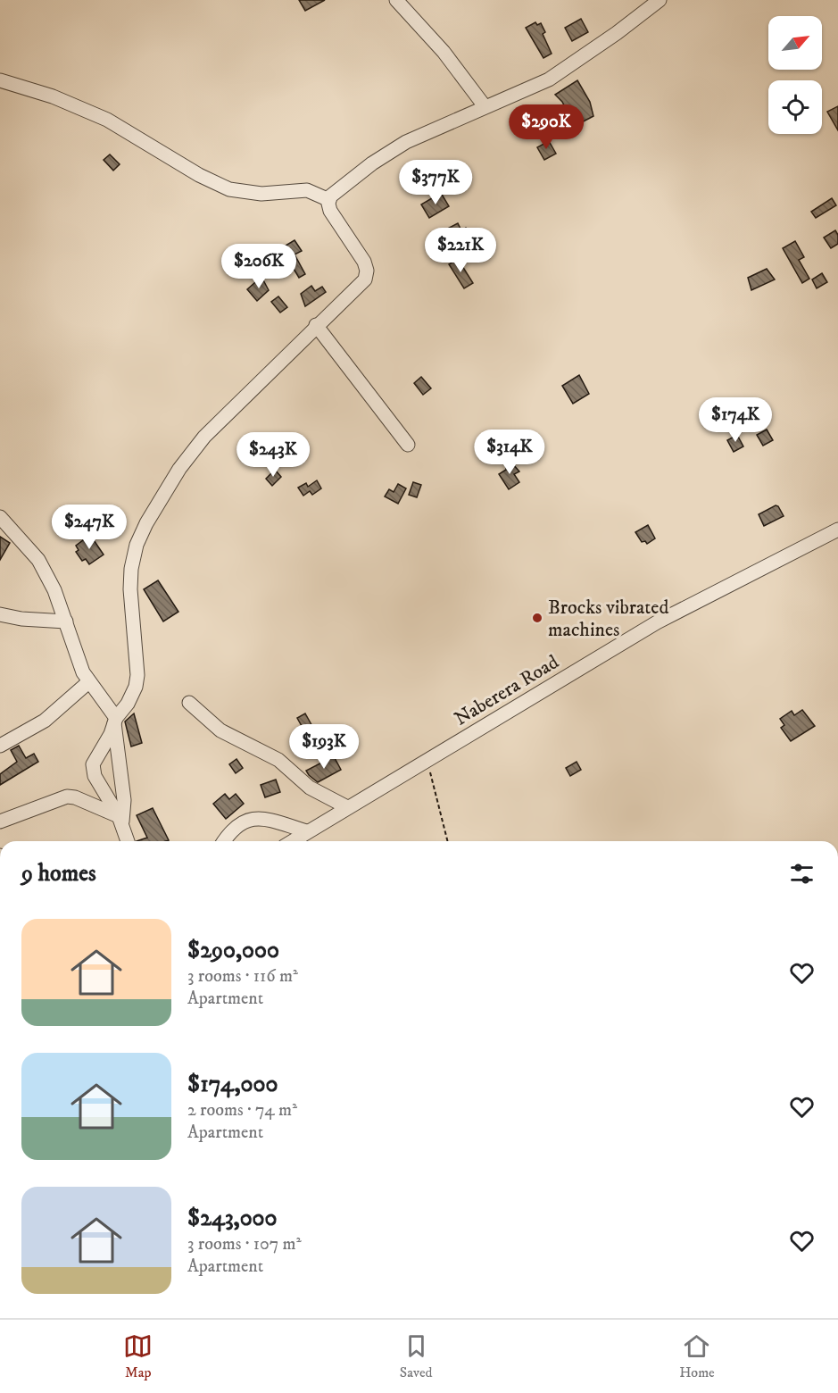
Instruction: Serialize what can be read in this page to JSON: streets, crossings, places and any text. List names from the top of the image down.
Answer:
{
  "streets": {
    "street": ["Naberera Road"]
  },
  "places": ["Brocks vibrated machines"],
  "north": "top right",
  "page": {
    "price": [
      "$290K",
      "$377K",
      "$221K",
      "$206K",
      "$174K",
      "$314K",
      "$243K",
      "$247K",
      "$193K"
    ],
    "heading": "9 homes",
    "list": [
      {
        "name": "$290,000",
        "note": "3 rooms · 116 m² · Apartment"
      },
      {
        "name": "$174,000",
        "note": "2 rooms · 74 m² · Apartment"
      },
      {
        "name": "$243,000",
        "note": "3 rooms · 107 m² · Apartment"
      }
    ],
    "tabs": ["Map", "Saved", "Home"]
  }
}
